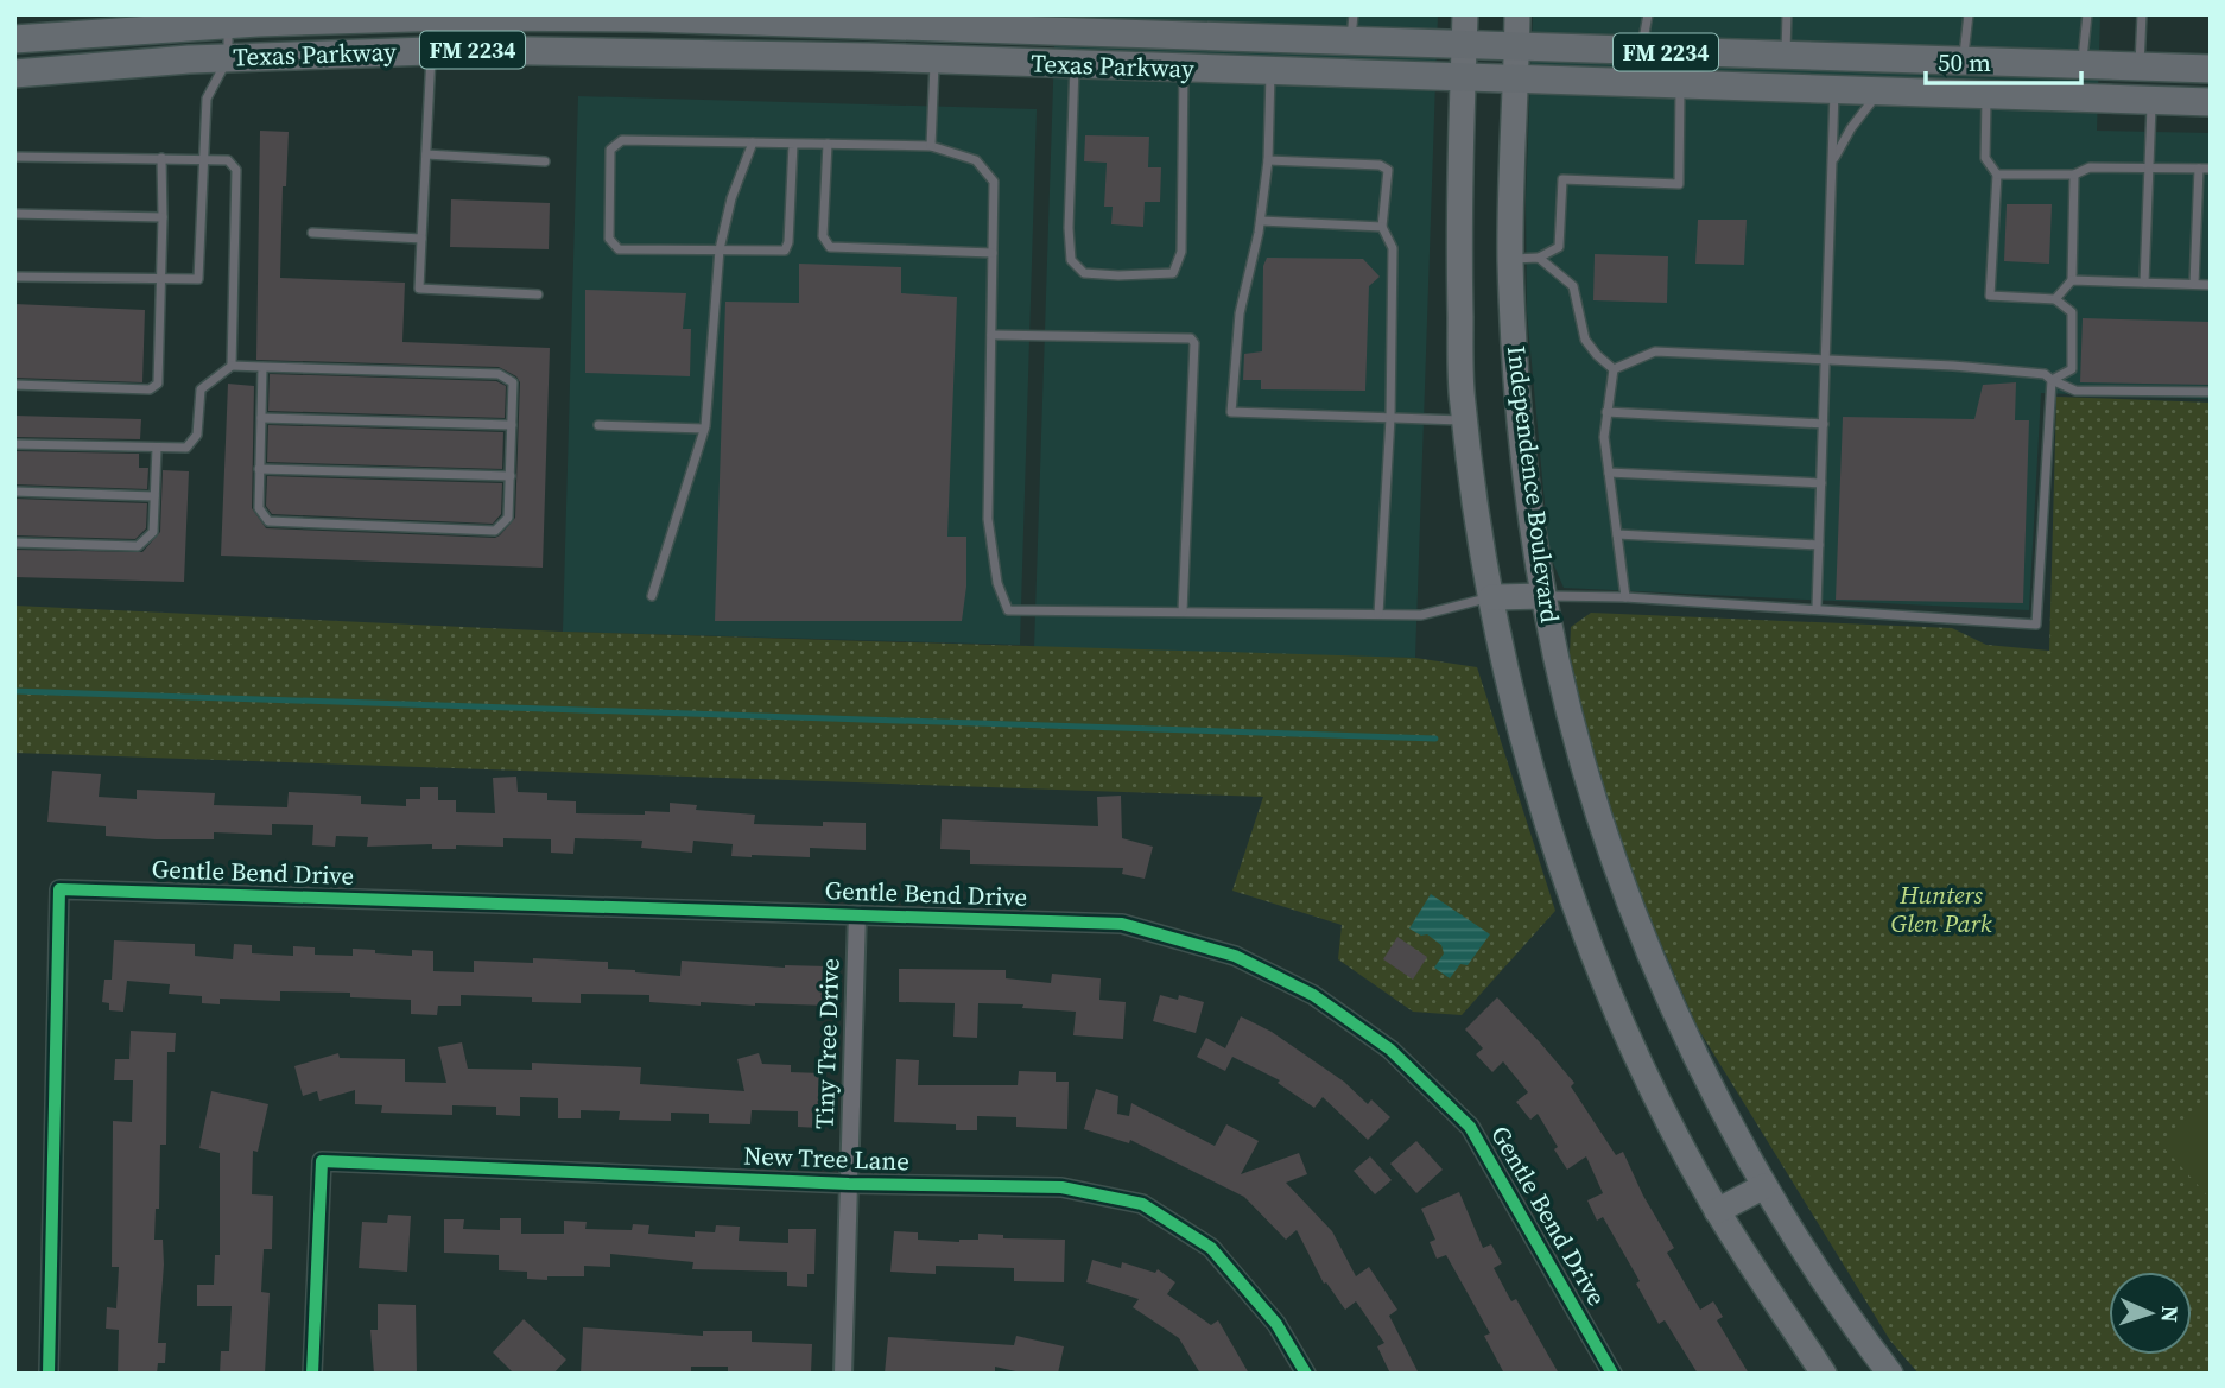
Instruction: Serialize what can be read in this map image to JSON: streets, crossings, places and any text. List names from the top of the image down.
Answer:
{
  "streets": {
    "main road": ["FM 2234", "Texas Parkway", "Independence Boulevard"],
    "street": ["Gentle Bend Drive", "Tiny Tree Drive", "New Tree Lane"]
  },
  "crossings": [
    ["Texas Parkway", "Independence Boulevard"],
    ["Gentle Bend Drive", "Tiny Tree Drive"],
    ["Tiny Tree Drive", "New Tree Lane"]
  ],
  "parks": ["Hunters Glen Park"],
  "scale_bar": "50 m",
  "north": "right"
}
